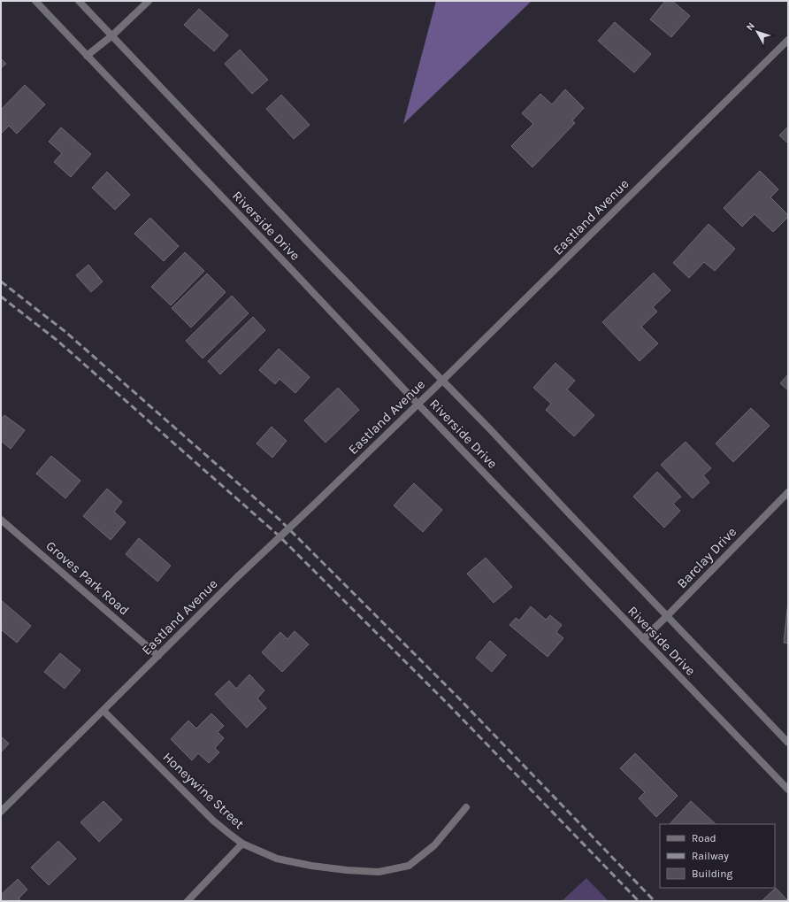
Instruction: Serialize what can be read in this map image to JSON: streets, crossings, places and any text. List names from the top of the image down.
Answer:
{
  "streets": {
    "street": [
      "Eastland Avenue",
      "Riverside Drive",
      "Barclay Drive",
      "Groves Park Road",
      "Honeywine Street"
    ]
  },
  "crossings": [
    ["Eastland Avenue", "Riverside Drive"],
    ["Eastland Avenue", "Groves Park Road"],
    ["Eastland Avenue", "Honeywine Street"],
    ["Riverside Drive", "Barclay Drive"]
  ],
  "legend": ["Road", "Railway", "Building"],
  "north": "top left"
}
